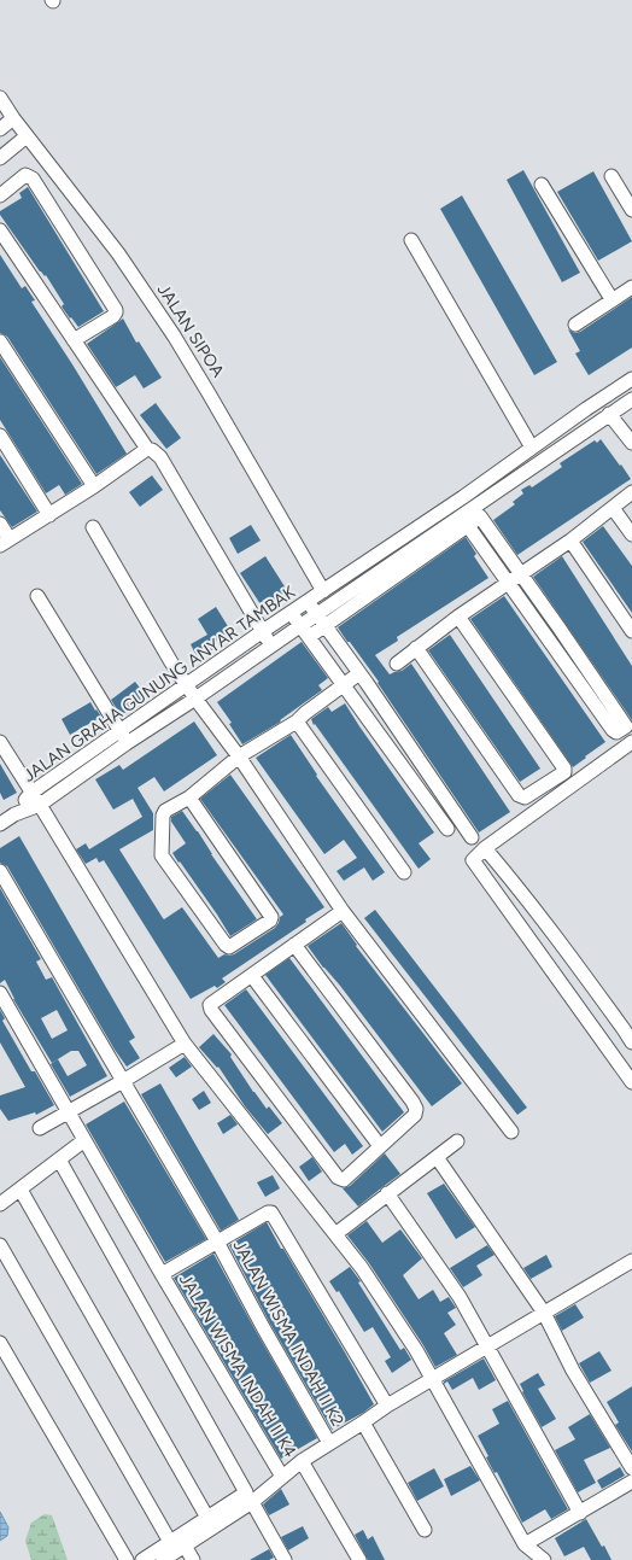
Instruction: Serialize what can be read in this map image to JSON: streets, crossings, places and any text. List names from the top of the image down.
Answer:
{
  "streets": {
    "street": [
      "JALAN SIPOA",
      "JALAN GRAHA GUNUNG ANYAR TAMBAK",
      "JALAN WISMA INDAH II K2",
      "JALAN WISMA INDAH II K4"
    ]
  },
  "crossings": [
    ["JALAN SIPOA", "JALAN GRAHA GUNUNG ANYAR TAMBAK"]
  ]
}
